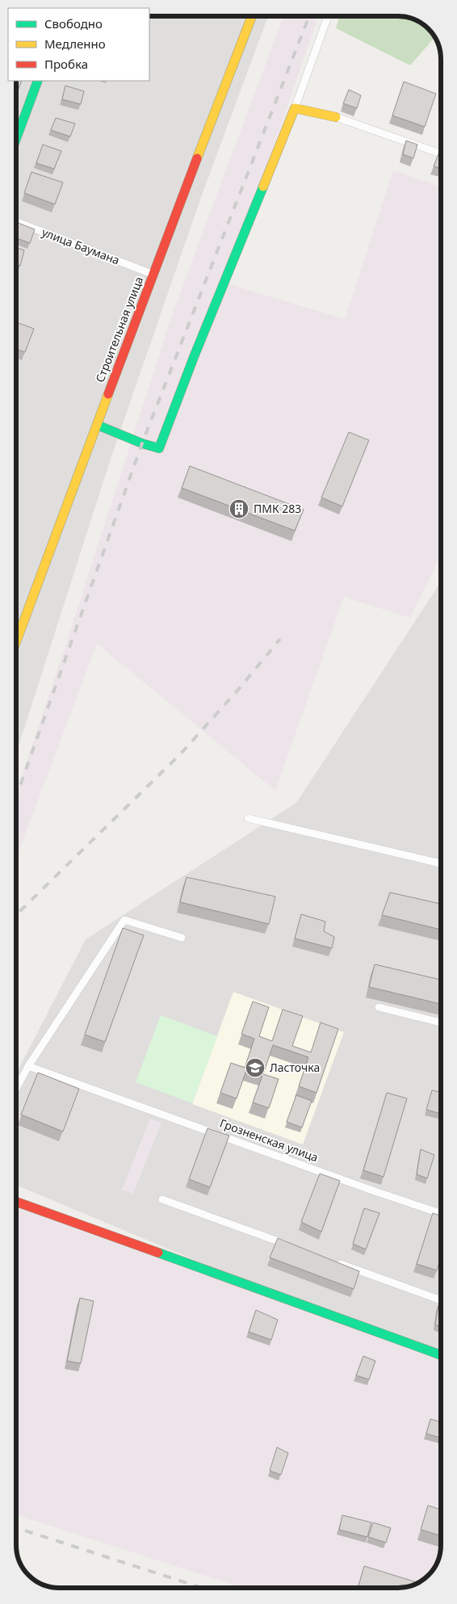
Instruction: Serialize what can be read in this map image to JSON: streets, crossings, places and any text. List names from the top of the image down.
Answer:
{
  "streets": {
    "street": ["Строительная улица"],
    "lane": ["улица Баумана", "Грозненская улица"]
  },
  "crossings": [
    ["улица Баумана", "Строительная улица"]
  ],
  "places": {
    "building": ["ПМК 283"],
    "school or university": ["Ласточка"]
  },
  "legend": ["Свободно", "Медленно", "Пробка"]
}
